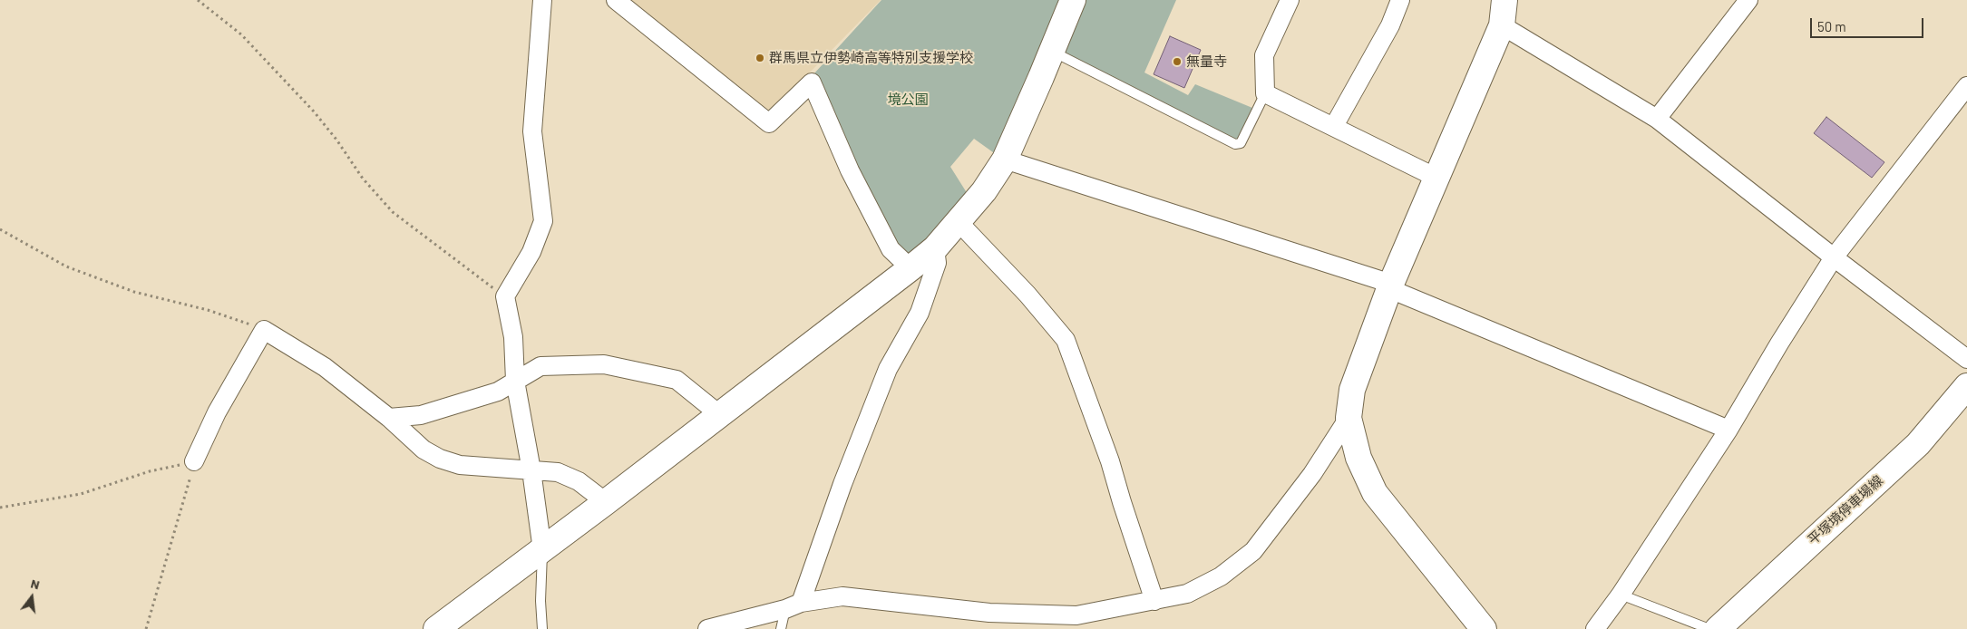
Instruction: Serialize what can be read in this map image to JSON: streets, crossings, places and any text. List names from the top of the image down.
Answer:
{
  "streets": {
    "street": ["平塚境停車場線"]
  },
  "parks": ["境公園"],
  "places": ["群馬県立伊勢崎高等特別支援学校", "無量寺"],
  "scale_bar": "50 m",
  "north": "top"
}
